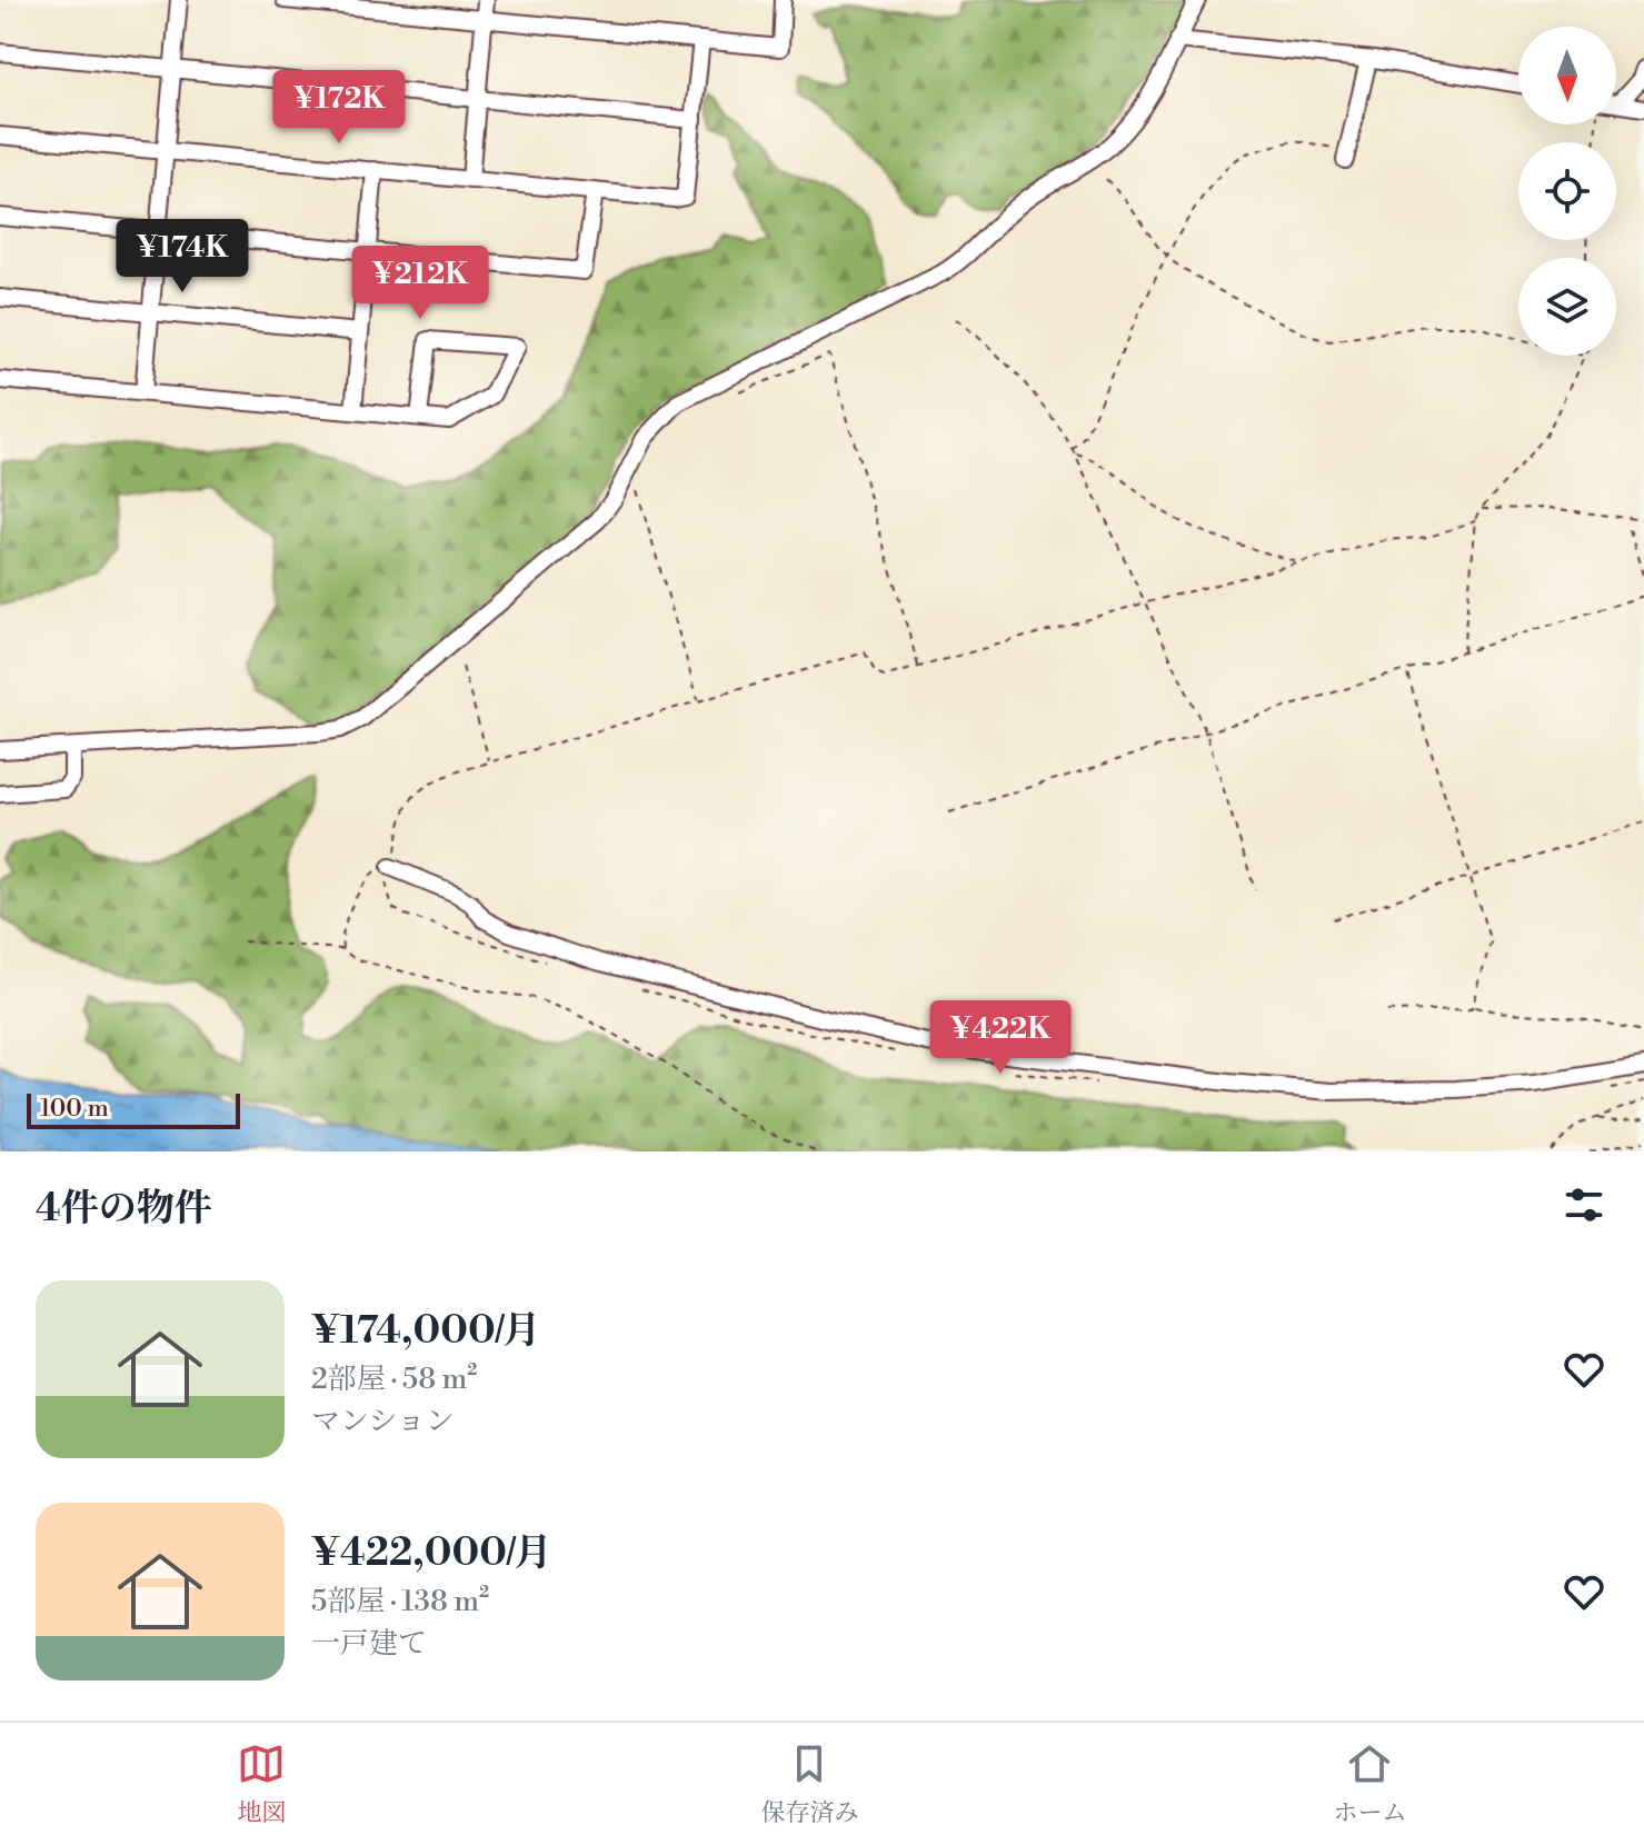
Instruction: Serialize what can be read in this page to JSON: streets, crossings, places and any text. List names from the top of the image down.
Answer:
{
  "scale_bar": "100 m",
  "north": "bottom",
  "page": {
    "price": [
      "¥172K",
      "¥174K",
      "¥212K",
      "¥422K"
    ],
    "scale": "100 m",
    "heading": "4件の物件",
    "list": [
      {
        "name": "¥174,000/月",
        "note": "2部屋 · 58 m² · マンション"
      },
      {
        "name": "¥422,000/月",
        "note": "5部屋 · 138 m² · 一戸建て"
      }
    ],
    "tabs": ["地図", "保存済み", "ホーム"]
  }
}
